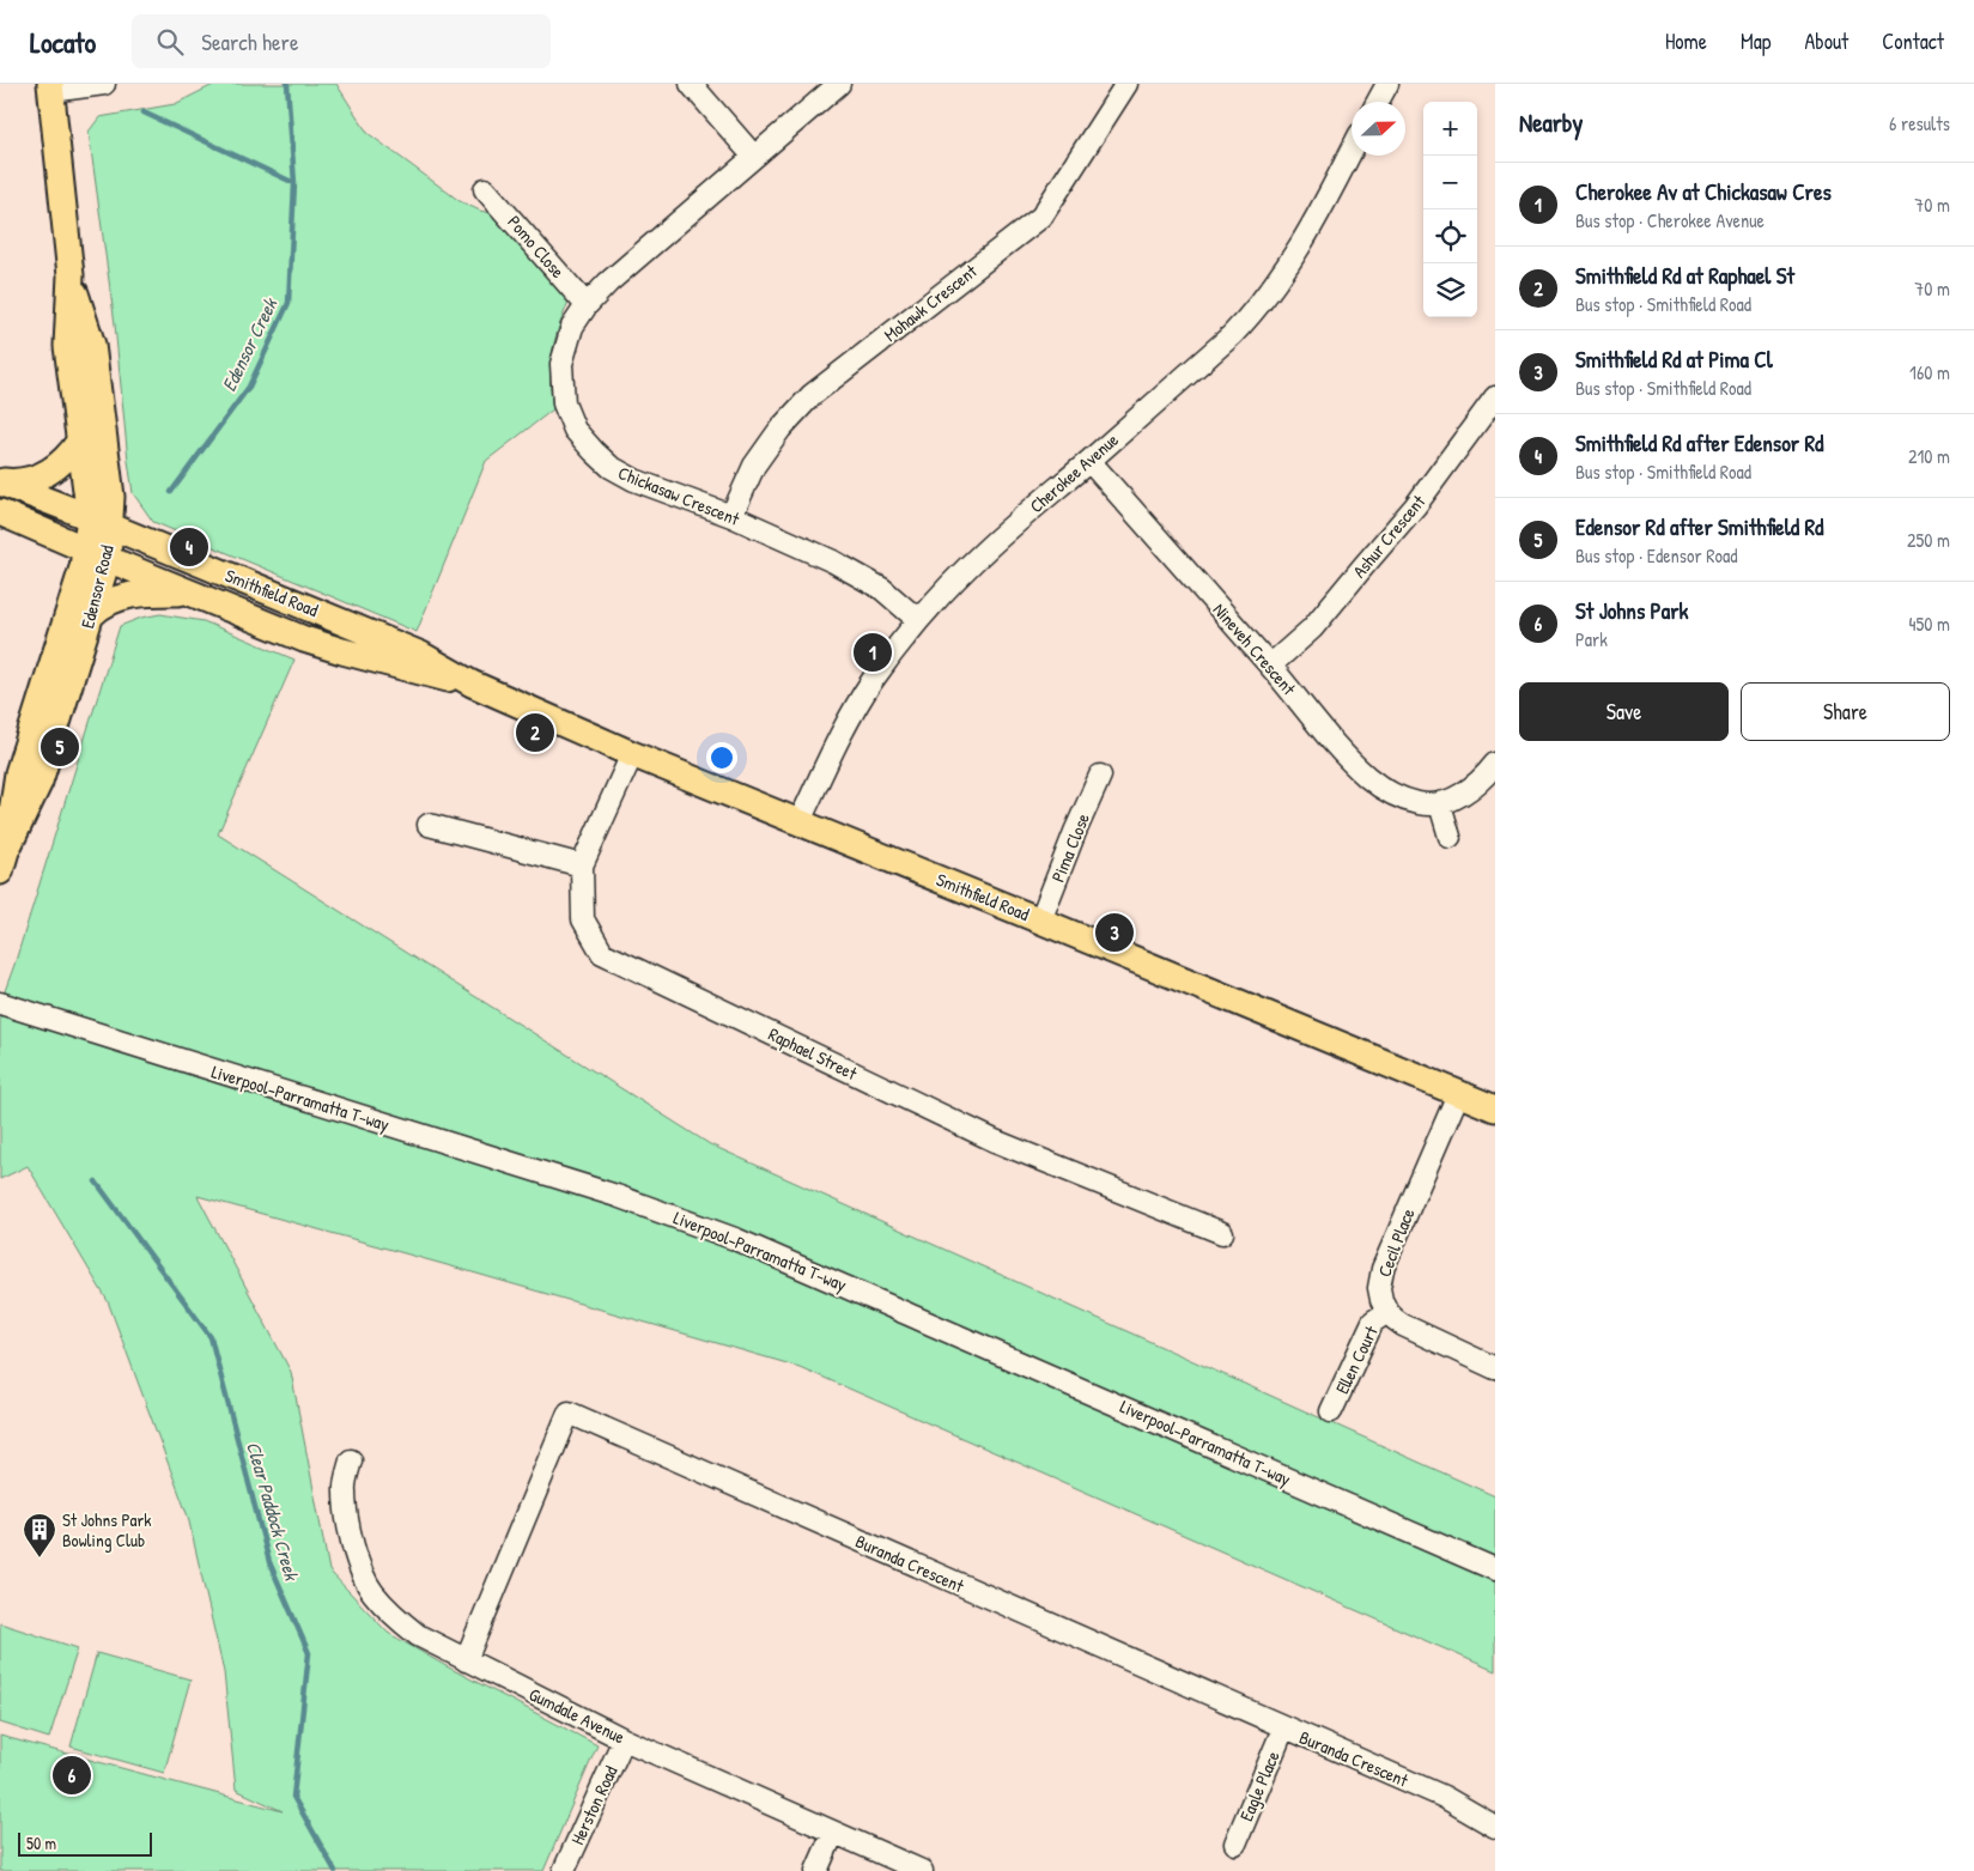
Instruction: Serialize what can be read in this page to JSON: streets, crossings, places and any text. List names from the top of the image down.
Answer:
{
  "streets": {
    "main road": ["Edensor Road", "Smithfield Road"],
    "street": [
      "Pomo Close",
      "Mohawk Crescent",
      "Cherokee Avenue",
      "Chickasaw Crescent",
      "Ashur Crescent",
      "Nineveh Crescent",
      "Pima Close",
      "Raphael Street",
      "Liverpool–Parramatta T-way",
      "Cecil Place",
      "Ellen Court",
      "Buranda Crescent",
      "Gumdale Avenue",
      "Eagle Place",
      "Herston Road"
    ]
  },
  "crossings": [
    ["Pomo Close", "Chickasaw Crescent"],
    ["Mohawk Crescent", "Chickasaw Crescent"],
    ["Cherokee Avenue", "Chickasaw Crescent"],
    ["Cherokee Avenue", "Smithfield Road"],
    ["Cherokee Avenue", "Nineveh Crescent"],
    ["Ashur Crescent", "Nineveh Crescent"],
    ["Edensor Road", "Smithfield Road"],
    ["Smithfield Road", "Pima Close"],
    ["Smithfield Road", "Raphael Street"],
    ["Smithfield Road", "Cecil Place"],
    ["Cecil Place", "Ellen Court"],
    ["Buranda Crescent", "Gumdale Avenue"],
    ["Buranda Crescent", "Eagle Place"],
    ["Gumdale Avenue", "Herston Road"]
  ],
  "water": ["Edensor Creek", "Clear Paddock Creek"],
  "places": {
    "building": ["St Johns Park Bowling Club"]
  },
  "scale_bar": "50 m",
  "north": "right",
  "page": {
    "header": "Locato",
    "search": "Search here",
    "nav": [
      "Home",
      "Map",
      "About",
      "Contact"
    ],
    "heading": ["Nearby", "6 results"],
    "map_buttons": ["+", "−"],
    "list": [
      {
        "mark": "1",
        "name": "Cherokee Av at Chickasaw Cres",
        "note": "Bus stop · Cherokee Avenue",
        "value": "70 m"
      },
      {
        "mark": "2",
        "name": "Smithfield Rd at Raphael St",
        "note": "Bus stop · Smithfield Road",
        "value": "70 m"
      },
      {
        "mark": "3",
        "name": "Smithfield Rd at Pima Cl",
        "note": "Bus stop · Smithfield Road",
        "value": "160 m"
      },
      {
        "mark": "4",
        "name": "Smithfield Rd after Edensor Rd",
        "note": "Bus stop · Smithfield Road",
        "value": "210 m"
      },
      {
        "mark": "5",
        "name": "Edensor Rd after Smithfield Rd",
        "note": "Bus stop · Edensor Road",
        "value": "250 m"
      },
      {
        "mark": "6",
        "name": "St Johns Park",
        "note": "Park",
        "value": "450 m"
      }
    ],
    "pins": [
      "4",
      "1",
      "2",
      "5",
      "3",
      "6"
    ],
    "buttons": ["Save", "Share"],
    "scale": "50 m"
  }
}
